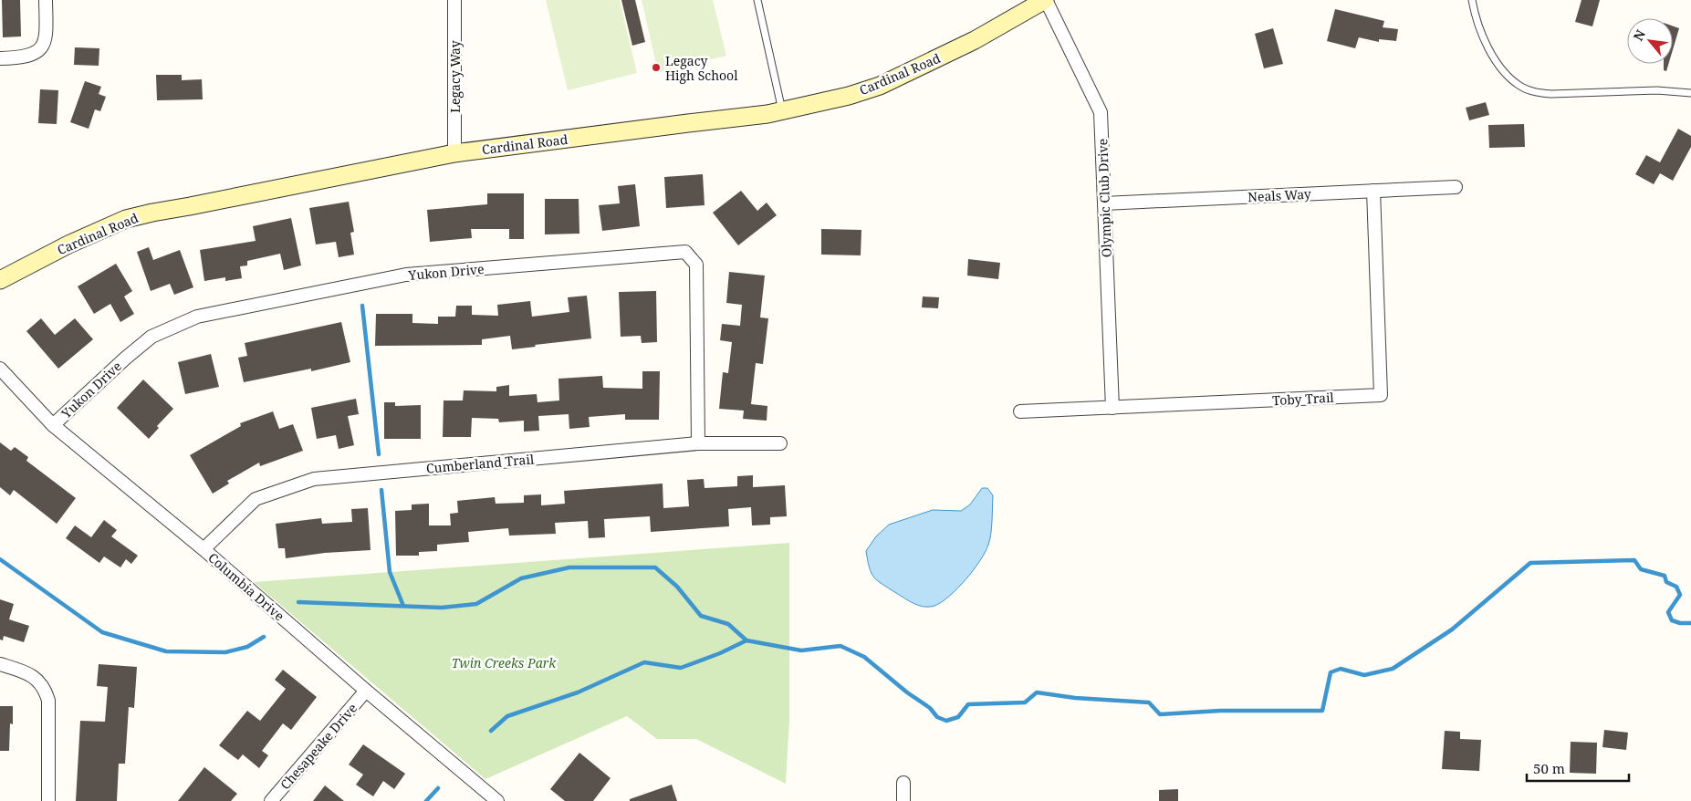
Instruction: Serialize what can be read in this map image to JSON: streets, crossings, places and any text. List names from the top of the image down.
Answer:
{
  "streets": {
    "street": [
      "Cardinal Road",
      "Legacy Way",
      "Neals Way",
      "Olympic Club Drive",
      "Yukon Drive",
      "Toby Trail",
      "Cumberland Trail",
      "Columbia Drive",
      "Chesapeake Drive"
    ]
  },
  "crossings": [
    ["Cardinal Road", "Legacy Way"],
    ["Cardinal Road", "Olympic Club Drive"],
    ["Neals Way", "Olympic Club Drive"],
    ["Neals Way", "Toby Trail"],
    ["Olympic Club Drive", "Toby Trail"],
    ["Yukon Drive", "Cumberland Trail"],
    ["Yukon Drive", "Columbia Drive"],
    ["Cumberland Trail", "Columbia Drive"],
    ["Columbia Drive", "Chesapeake Drive"]
  ],
  "parks": ["Twin Creeks Park"],
  "places": ["Legacy High School"],
  "scale_bar": "50 m",
  "north": "top left"
}
